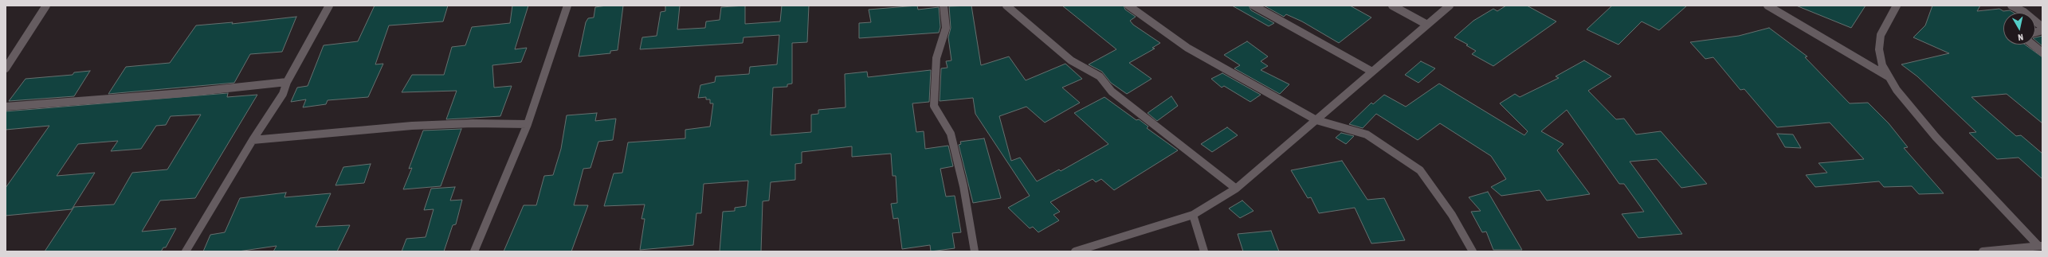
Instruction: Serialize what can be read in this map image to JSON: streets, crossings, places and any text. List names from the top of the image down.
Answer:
{
  "north": "bottom"
}
